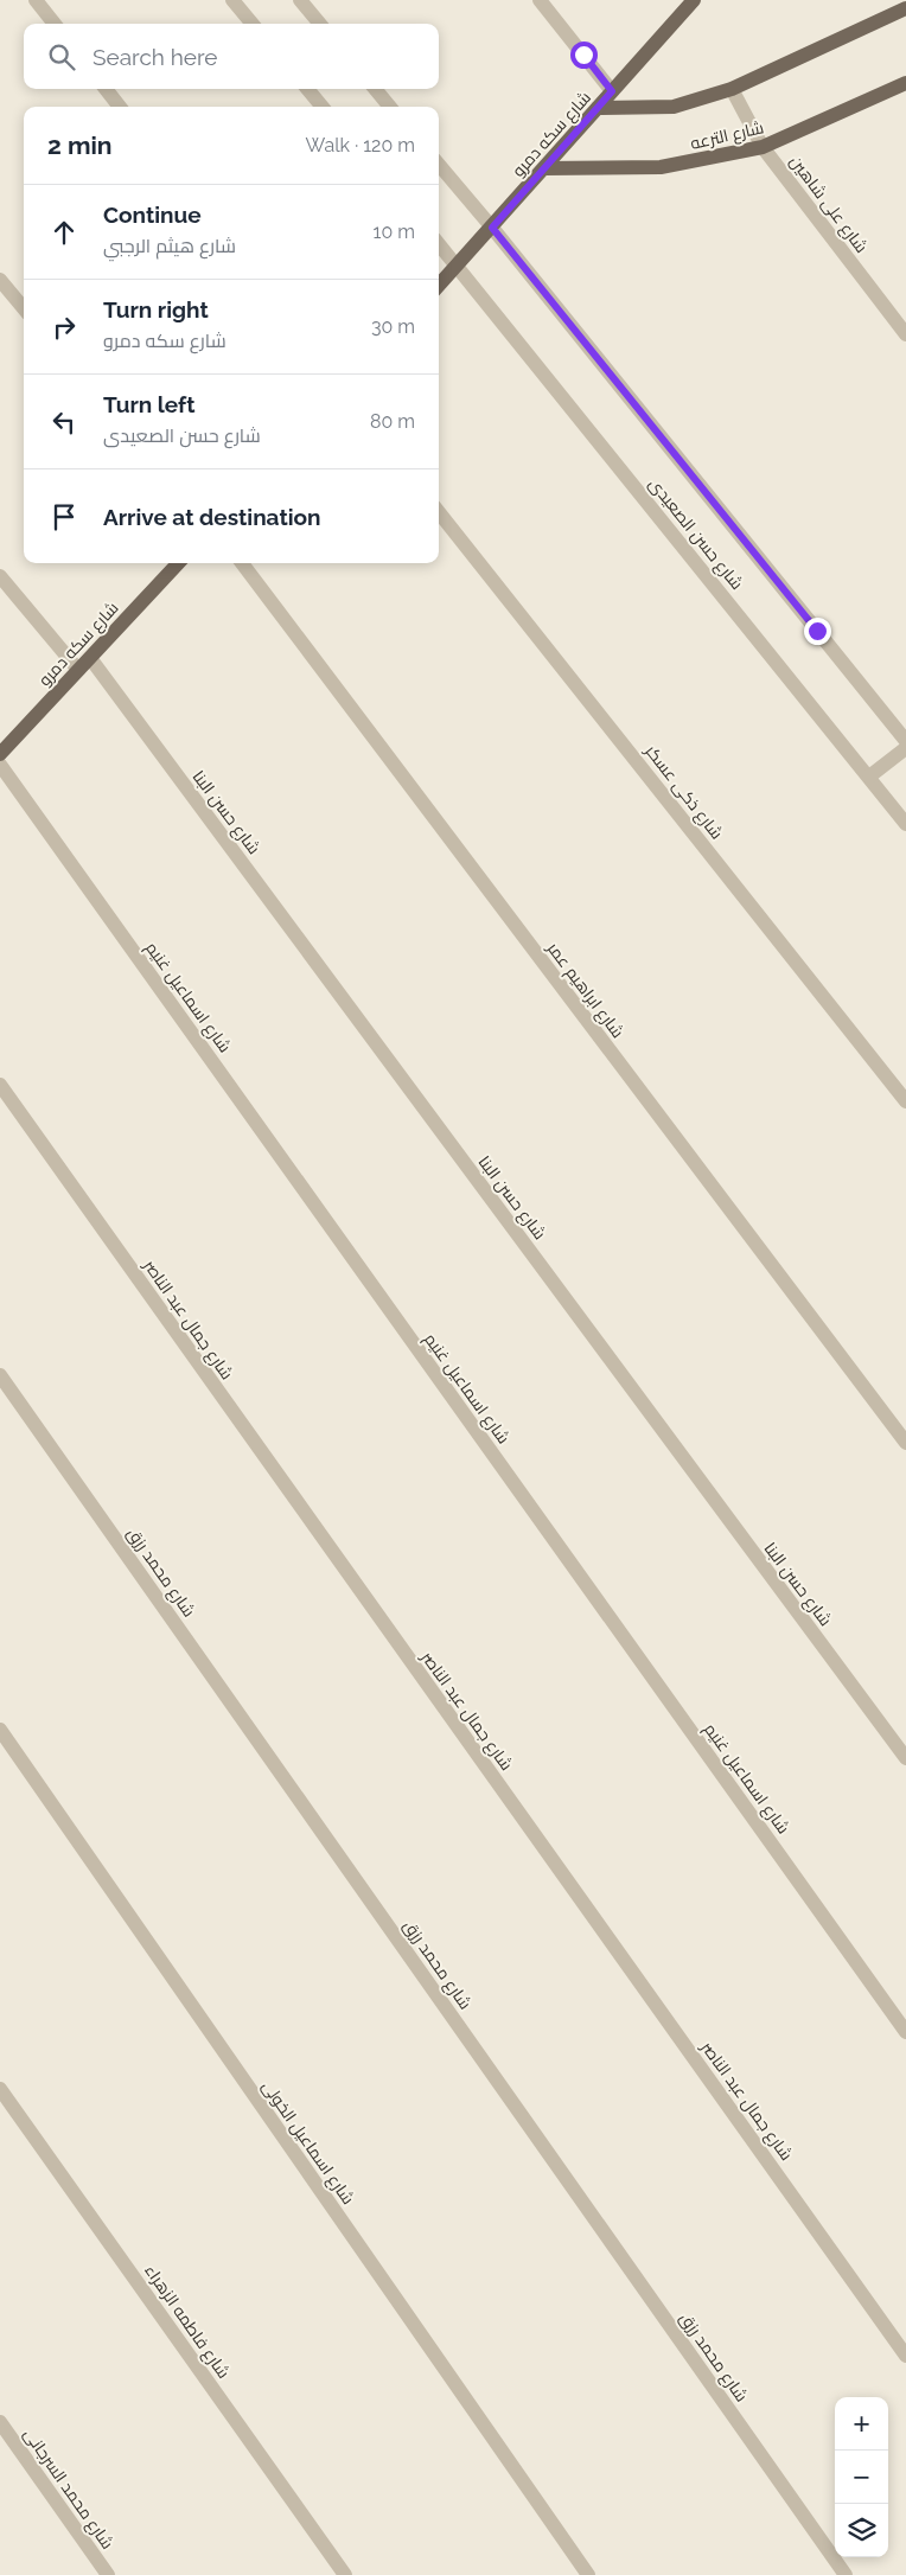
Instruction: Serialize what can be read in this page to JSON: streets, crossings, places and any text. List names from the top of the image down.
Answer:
{
  "streets": {
    "main road": ["شارع سكه دمرو", "شارع الترعه"],
    "street": [
      "شارع على شاهين",
      "شارع حسن الصعيدى",
      "شارع ذكى عسكر",
      "شارع حسن البنا",
      "شارع ابراهيم عمر",
      "شارع اسماعيل غنيم",
      "شارع جمال عبد الناصر",
      "شارع محمد رزق",
      "شارع اسماعيل الخولى",
      "شارع فاطمه الزهراء",
      "شارع محمد السرجانى"
    ]
  },
  "crossings": [
    ["شارع سكه دمرو", "شارع الترعه"],
    ["شارع سكه دمرو", "شارع حسن الصعيدى"],
    ["شارع سكه دمرو", "شارع حسن البنا"],
    ["شارع الترعه", "شارع على شاهين"]
  ],
  "page": {
    "search": "Search here",
    "heading": ["2 min", "Walk · 120 m"],
    "list": [
      ["Continue", "شارع هيثم الرجبي", "10 m"],
      ["Turn right", "شارع سكه دمرو", "30 m"],
      ["Turn left", "شارع حسن الصعيدى", "80 m"],
      "Arrive at destination"
    ],
    "map_buttons": ["+", "−"]
  }
}
